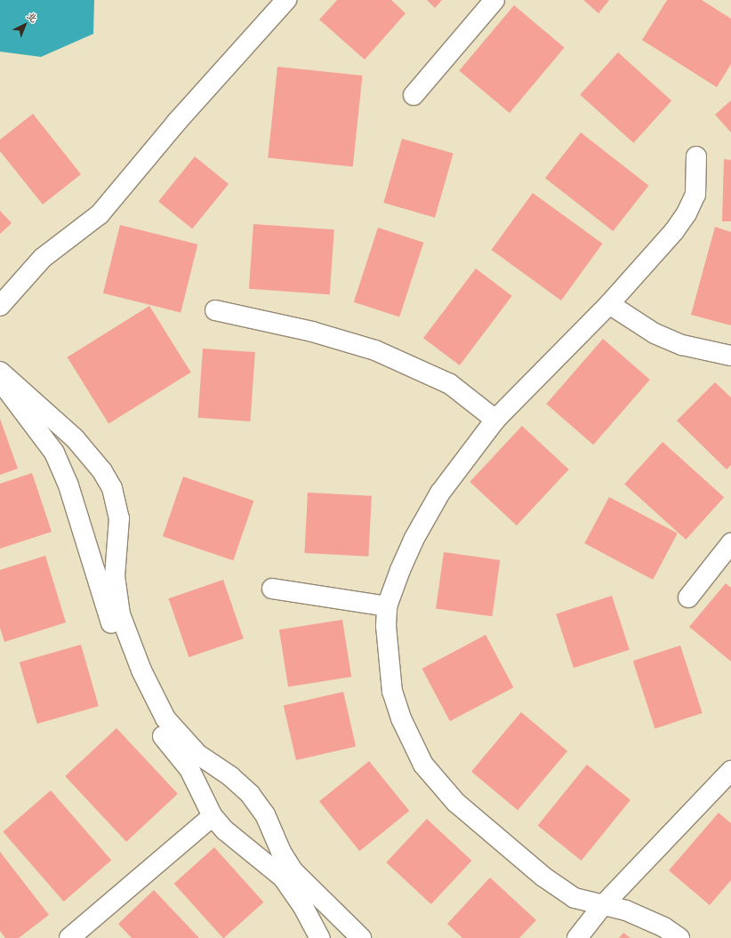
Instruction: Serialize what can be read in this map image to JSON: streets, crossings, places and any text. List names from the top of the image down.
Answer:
{
  "north": "top right"
}
